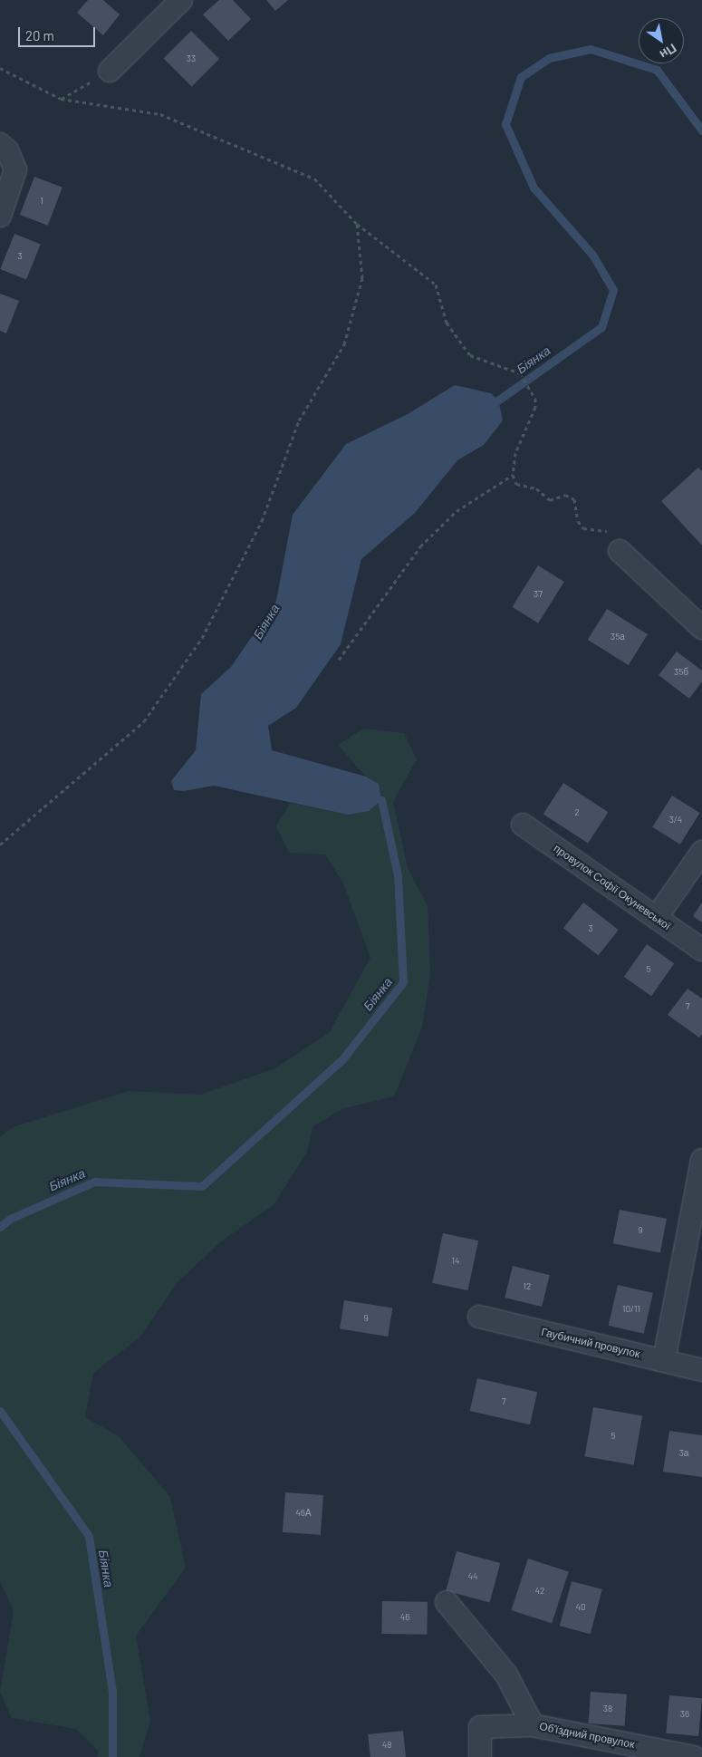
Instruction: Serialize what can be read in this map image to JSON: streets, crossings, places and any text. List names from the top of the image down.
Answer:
{
  "streets": {
    "street": ["провулок Софії Окуневської", "Гаубичний провулок", "Обʼїздний провулок"]
  },
  "water": ["Біянка"],
  "house_numbers": [
    "33",
    "1",
    "3",
    "37",
    "35а",
    "35б",
    "2",
    "3/4",
    "3",
    "5",
    "7",
    "9",
    "14",
    "12",
    "10/11",
    "9",
    "7",
    "5",
    "3а",
    "46А",
    "44",
    "42",
    "40",
    "46",
    "38",
    "36",
    "48"
  ],
  "scale_bar": "20 m",
  "north": "bottom right"
}
